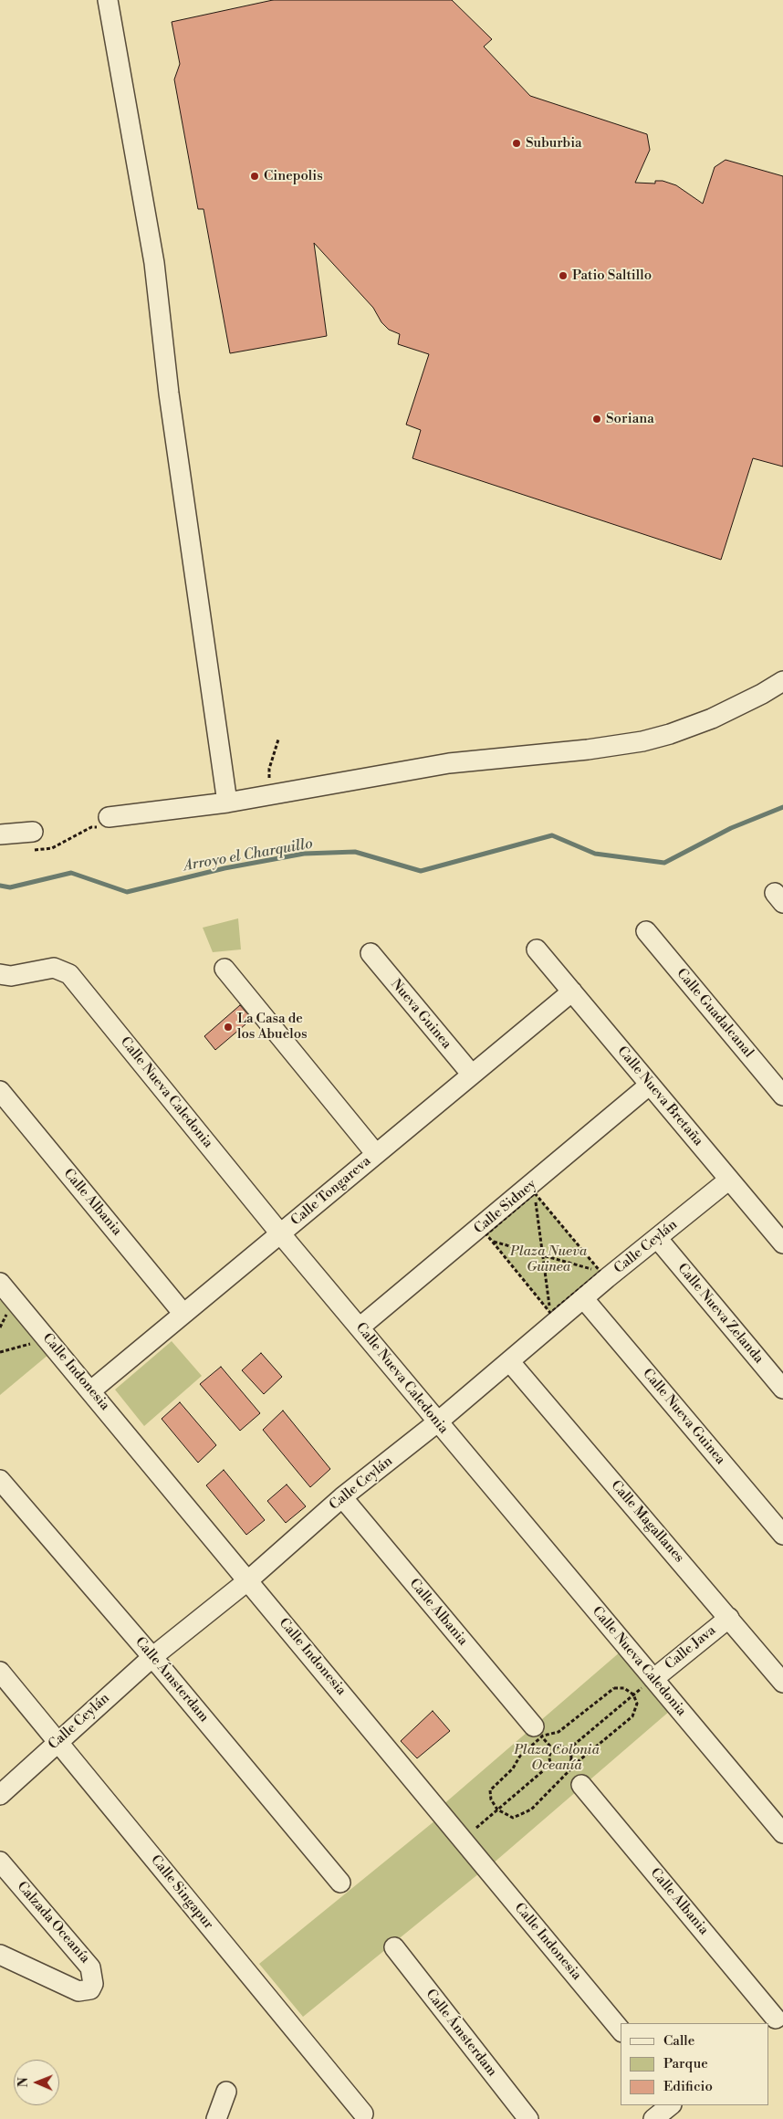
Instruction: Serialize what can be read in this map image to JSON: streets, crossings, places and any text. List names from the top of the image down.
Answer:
{
  "streets": {
    "street": [
      "Calle Guadalcanal",
      "Nueva Guinea",
      "Calle Nueva Caledonia",
      "Calle Nueva Bretaña",
      "Calle Tongareva",
      "Calle Albania",
      "Calle Sidney",
      "Calle Ceylán",
      "Calle Nueva Zelanda",
      "Calle Indonesia",
      "Calle Nueva Guinea",
      "Calle Magallanes",
      "Calle Java",
      "Calle Ámsterdam",
      "Calle Singapur",
      "Calzada Oceanía"
    ]
  },
  "crossings": [
    ["Nueva Guinea", "Calle Tongareva"],
    ["Calle Nueva Caledonia", "Calle Tongareva"],
    ["Calle Nueva Caledonia", "Calle Sidney"],
    ["Calle Nueva Caledonia", "Calle Ceylán"],
    ["Calle Nueva Caledonia", "Calle Java"],
    ["Calle Nueva Bretaña", "Calle Tongareva"],
    ["Calle Nueva Bretaña", "Calle Sidney"],
    ["Calle Nueva Bretaña", "Calle Ceylán"],
    ["Calle Tongareva", "Calle Albania"],
    ["Calle Tongareva", "Calle Indonesia"],
    ["Calle Albania", "Calle Ceylán"],
    ["Calle Ceylán", "Calle Nueva Zelanda"],
    ["Calle Ceylán", "Calle Indonesia"],
    ["Calle Ceylán", "Calle Nueva Guinea"],
    ["Calle Ceylán", "Calle Magallanes"],
    ["Calle Ceylán", "Calle Ámsterdam"],
    ["Calle Ceylán", "Calle Singapur"],
    ["Calle Magallanes", "Calle Java"]
  ],
  "water": ["Arroyo el Charquillo"],
  "parks": ["Plaza Nueva Guinea", "Plaza Colonia Oceanía"],
  "places": [
    "Suburbia",
    "Cinepolis",
    "Patio Saltillo",
    "Soriana",
    "La Casa de los Abuelos"
  ],
  "legend": ["Calle", "Parque", "Edificio"],
  "north": "left"
}
